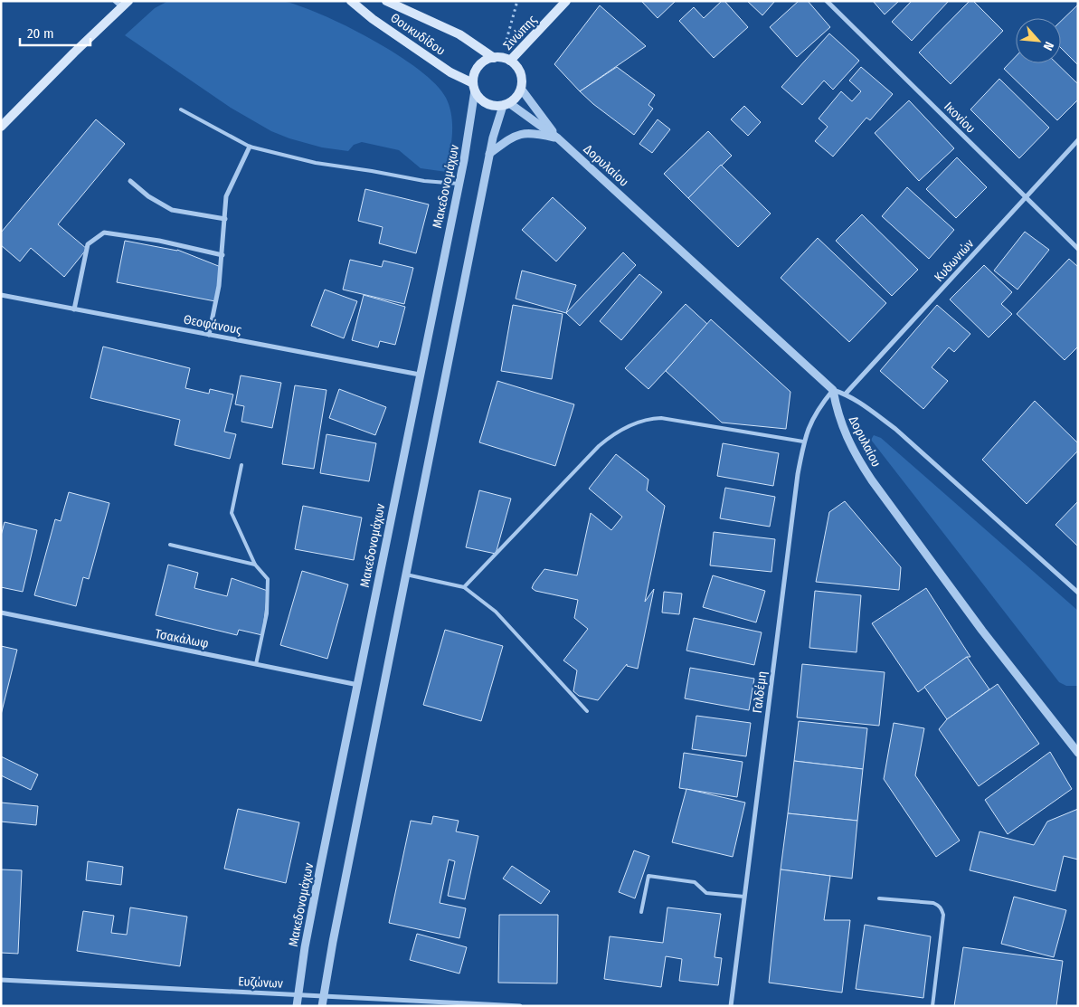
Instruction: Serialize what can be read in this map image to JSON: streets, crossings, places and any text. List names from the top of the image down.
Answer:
{
  "streets": {
    "main road": ["Σινώπης", "Θουκυδίδου"],
    "street": [
      "Ικονίου",
      "Δορυλαίου",
      "Μακεδονομάχων",
      "Κυδωνιών",
      "Θεοφάνους",
      "Τσακάλωφ",
      "Γαλδέμη",
      "Ευζώνων"
    ]
  },
  "crossings": [
    ["Σινώπης", "Θουκυδίδου"],
    ["Σινώπης", "Δορυλαίου"],
    ["Σινώπης", "Μακεδονομάχων"],
    ["Θουκυδίδου", "Δορυλαίου"],
    ["Θουκυδίδου", "Μακεδονομάχων"],
    ["Ικονίου", "Κυδωνιών"],
    ["Δορυλαίου", "Μακεδονομάχων"],
    ["Δορυλαίου", "Γαλδέμη"],
    ["Μακεδονομάχων", "Θεοφάνους"],
    ["Μακεδονομάχων", "Τσακάλωφ"],
    ["Μακεδονομάχων", "Ευζώνων"]
  ],
  "scale_bar": "20 m",
  "north": "bottom right"
}
